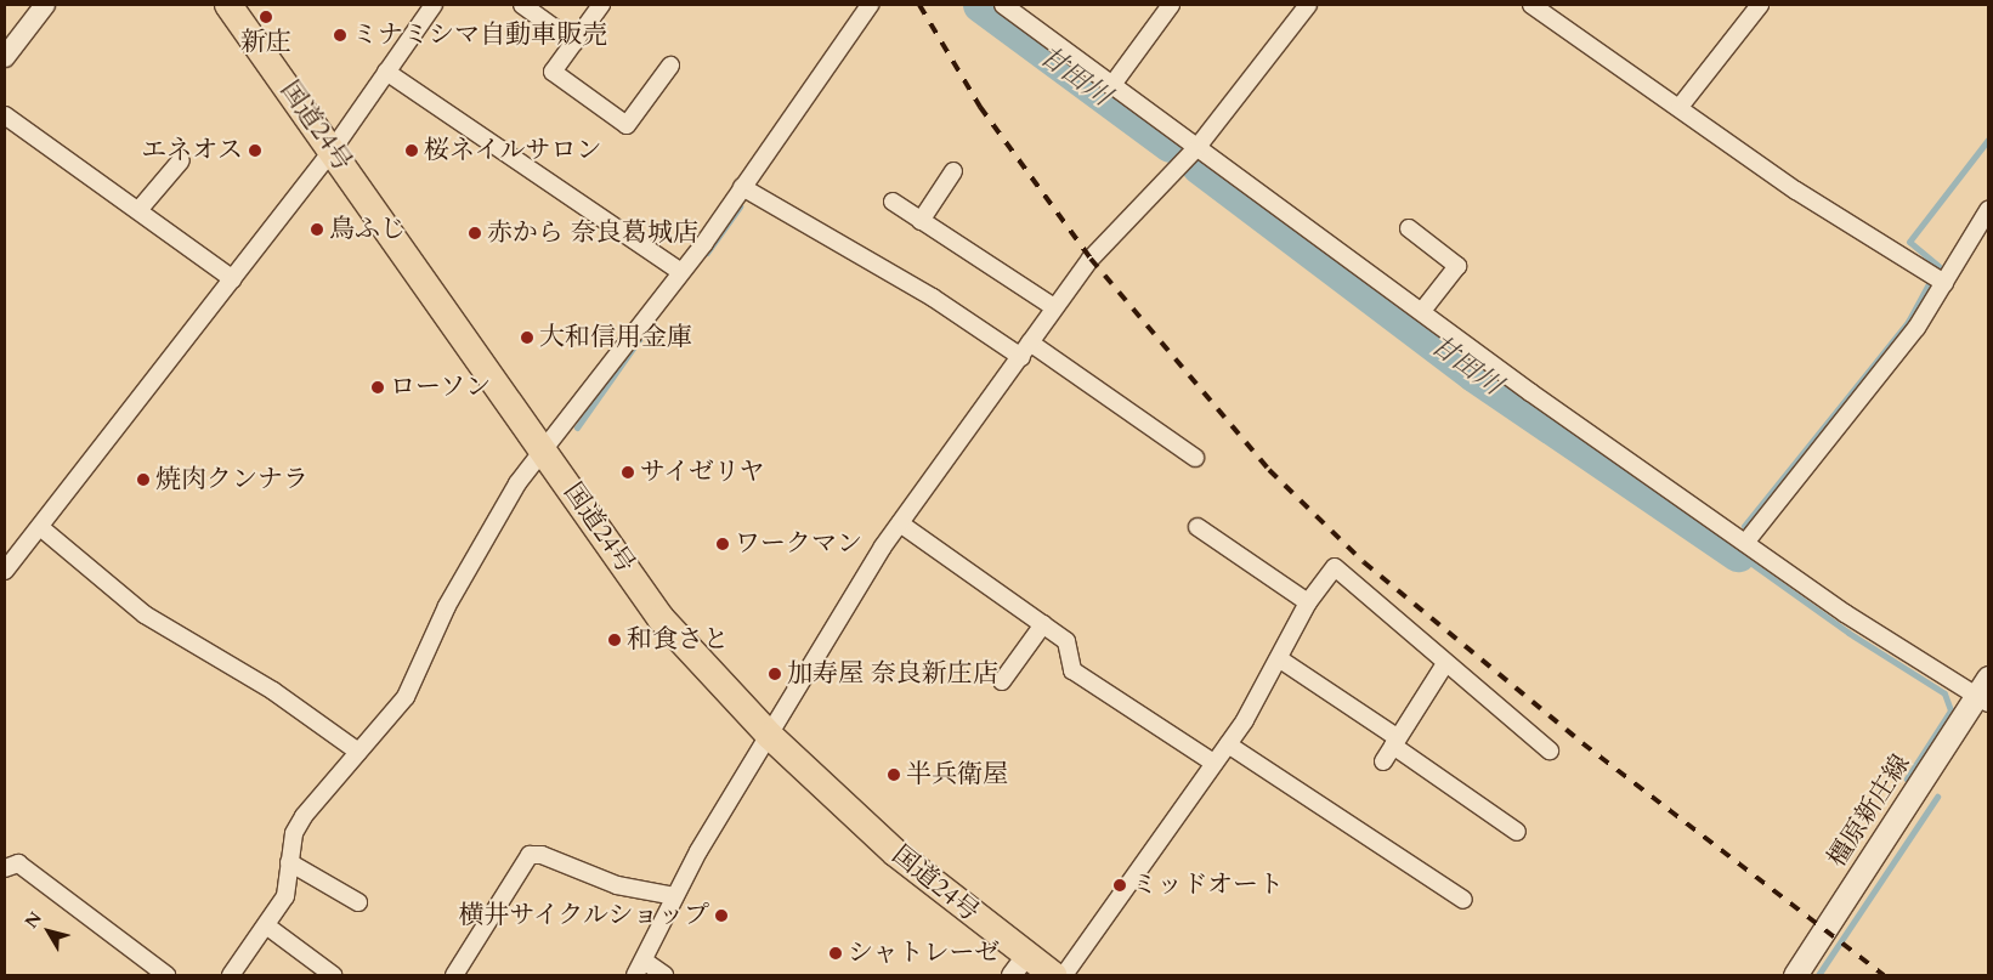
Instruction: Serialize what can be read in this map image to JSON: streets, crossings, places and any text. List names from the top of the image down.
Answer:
{
  "streets": {
    "highway": ["国道24号"],
    "main road": ["橿原新庄線"]
  },
  "water": ["甘田川"],
  "places": [
    "新庄",
    "ミナミシマ自動車販売",
    "エネオス",
    "桜ネイルサロン",
    "鳥ふじ",
    "赤から 奈良葛城店",
    "大和信用金庫",
    "ローソン",
    "サイゼリヤ",
    "焼肉クンナラ",
    "ワークマン",
    "和食さと",
    "加寿屋 奈良新庄店",
    "半兵衛屋",
    "ミッドオート",
    "横井サイクルショップ",
    "シャトレーゼ"
  ],
  "north": "top left"
}
